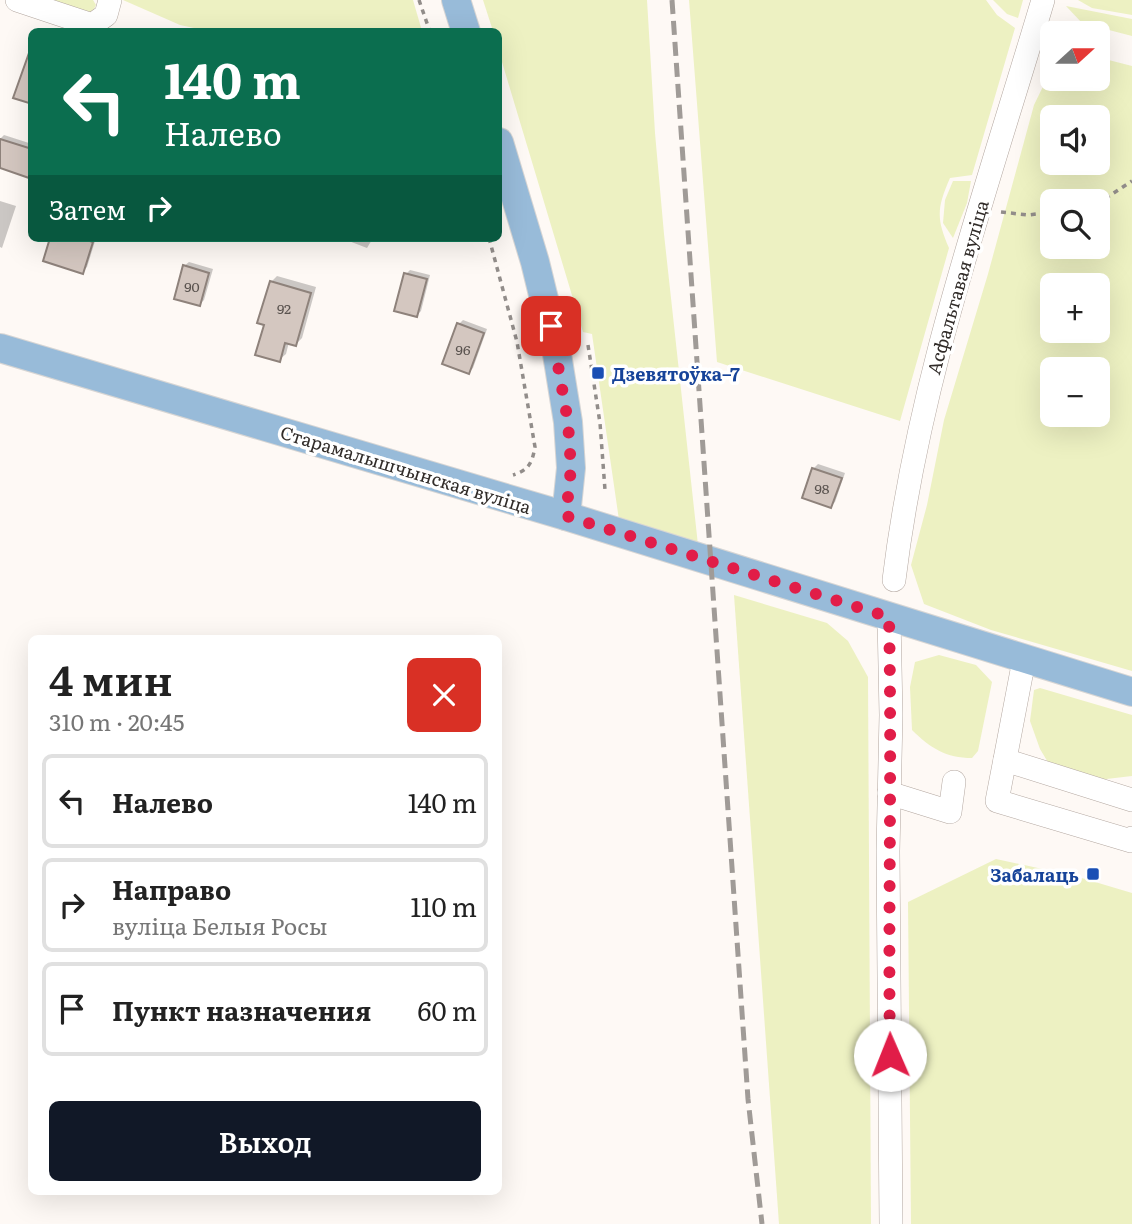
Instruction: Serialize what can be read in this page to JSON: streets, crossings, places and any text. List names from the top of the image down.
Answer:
{
  "streets": {
    "main road": ["Старамалышчынская вуліца"],
    "street": ["Асфальтавая вуліца"]
  },
  "places": {
    "transit": ["Дзевятоўка–7", "Забалаць"]
  },
  "house_numbers": [
    "90",
    "92",
    "96",
    "98"
  ],
  "north": "right",
  "page": {
    "map_buttons": ["+", "−"],
    "turn": ["140 m", "Налево"],
    "then": "Затем",
    "heading": ["4 мин", "310 m · 20:45"],
    "list": [
      {
        "name": "Налево",
        "value": "140 m"
      },
      {
        "name": "Направо",
        "note": "вуліца Белыя Росы",
        "value": "110 m"
      },
      {
        "name": "Пункт назначения",
        "value": "60 m"
      }
    ],
    "buttons": "Выход"
  }
}
